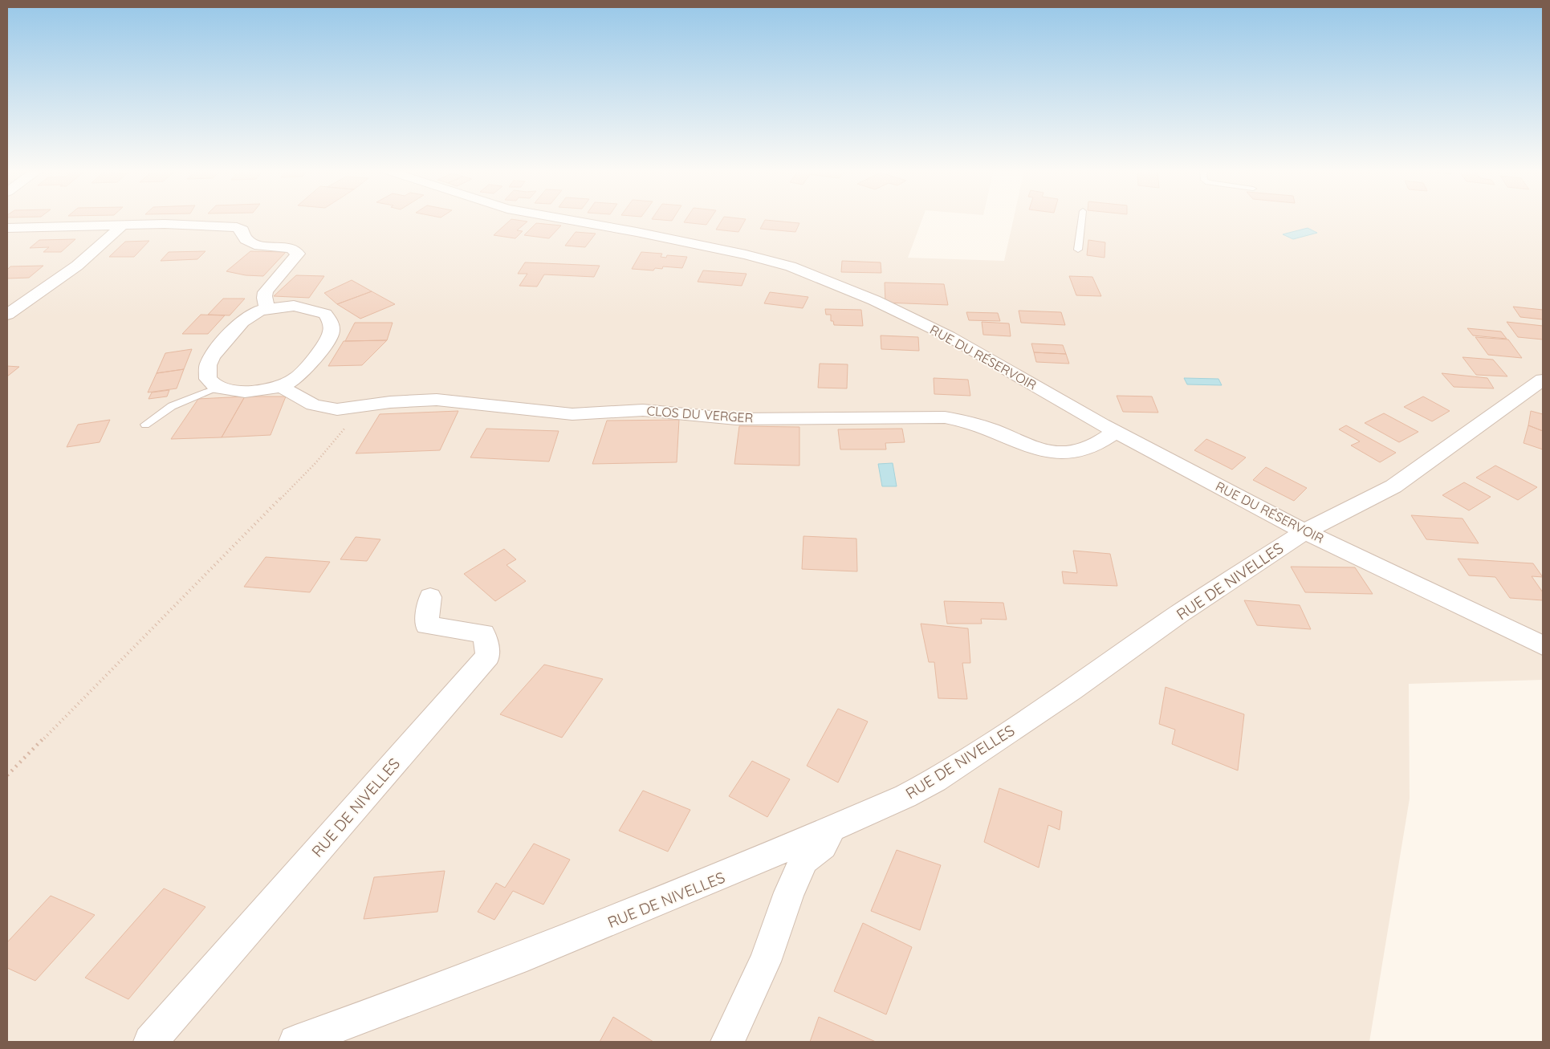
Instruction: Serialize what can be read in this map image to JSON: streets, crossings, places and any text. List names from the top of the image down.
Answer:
{
  "streets": {
    "street": ["RUE DU RÉSERVOIR", "CLOS DU VERGER", "RUE DE NIVELLES"]
  },
  "crossings": [
    ["RUE DU RÉSERVOIR", "CLOS DU VERGER"],
    ["RUE DU RÉSERVOIR", "RUE DE NIVELLES"]
  ]
}
